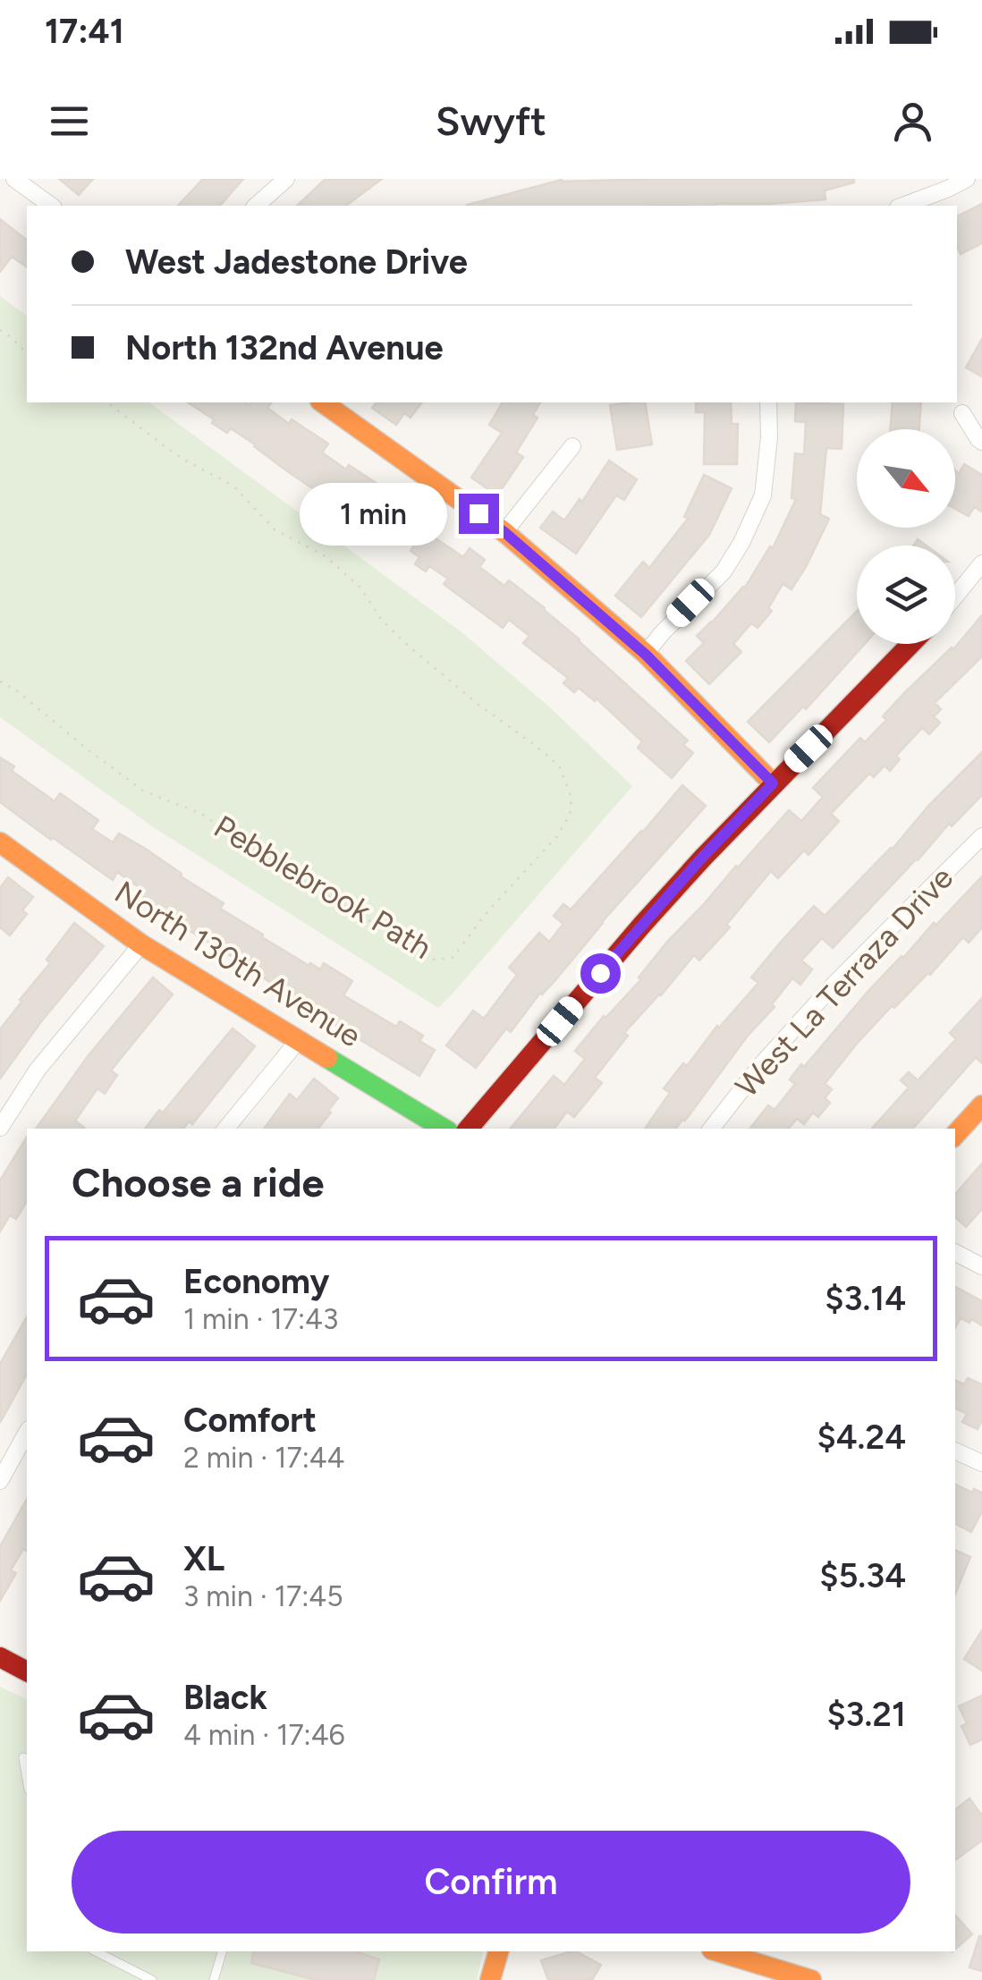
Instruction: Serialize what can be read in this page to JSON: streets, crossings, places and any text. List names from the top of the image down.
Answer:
{
  "streets": {
    "street": ["North 130th Avenue", "West La Terraza Drive"],
    "path": ["Pebblebrook Path"]
  },
  "north": "bottom right",
  "page": {
    "status": "17:41",
    "header": "Swyft",
    "banner": ["West Jadestone Drive", "North 132nd Avenue"],
    "bubble": "1 min",
    "heading": "Choose a ride",
    "list": [
      {
        "name": "Economy",
        "note": "1 min · 17:43",
        "value": "$3.14"
      },
      {
        "name": "Comfort",
        "note": "2 min · 17:44",
        "value": "$4.24"
      },
      {
        "name": "XL",
        "note": "3 min · 17:45",
        "value": "$5.34"
      },
      {
        "name": "Black",
        "note": "4 min · 17:46",
        "value": "$3.21"
      }
    ],
    "buttons": "Confirm"
  }
}
